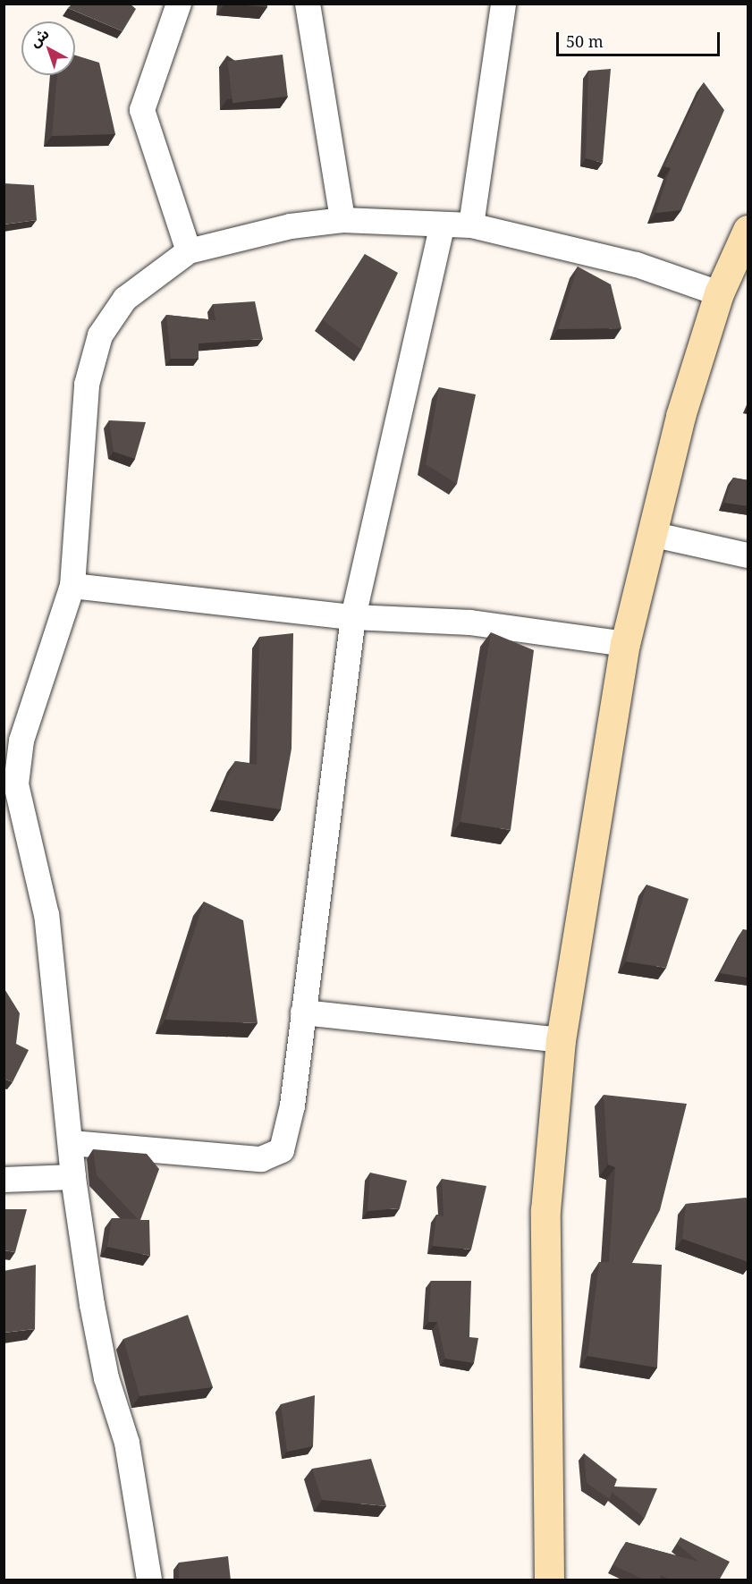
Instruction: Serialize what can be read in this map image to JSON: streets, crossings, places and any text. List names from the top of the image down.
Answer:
{
  "scale_bar": "50 m",
  "north": "top left"
}
